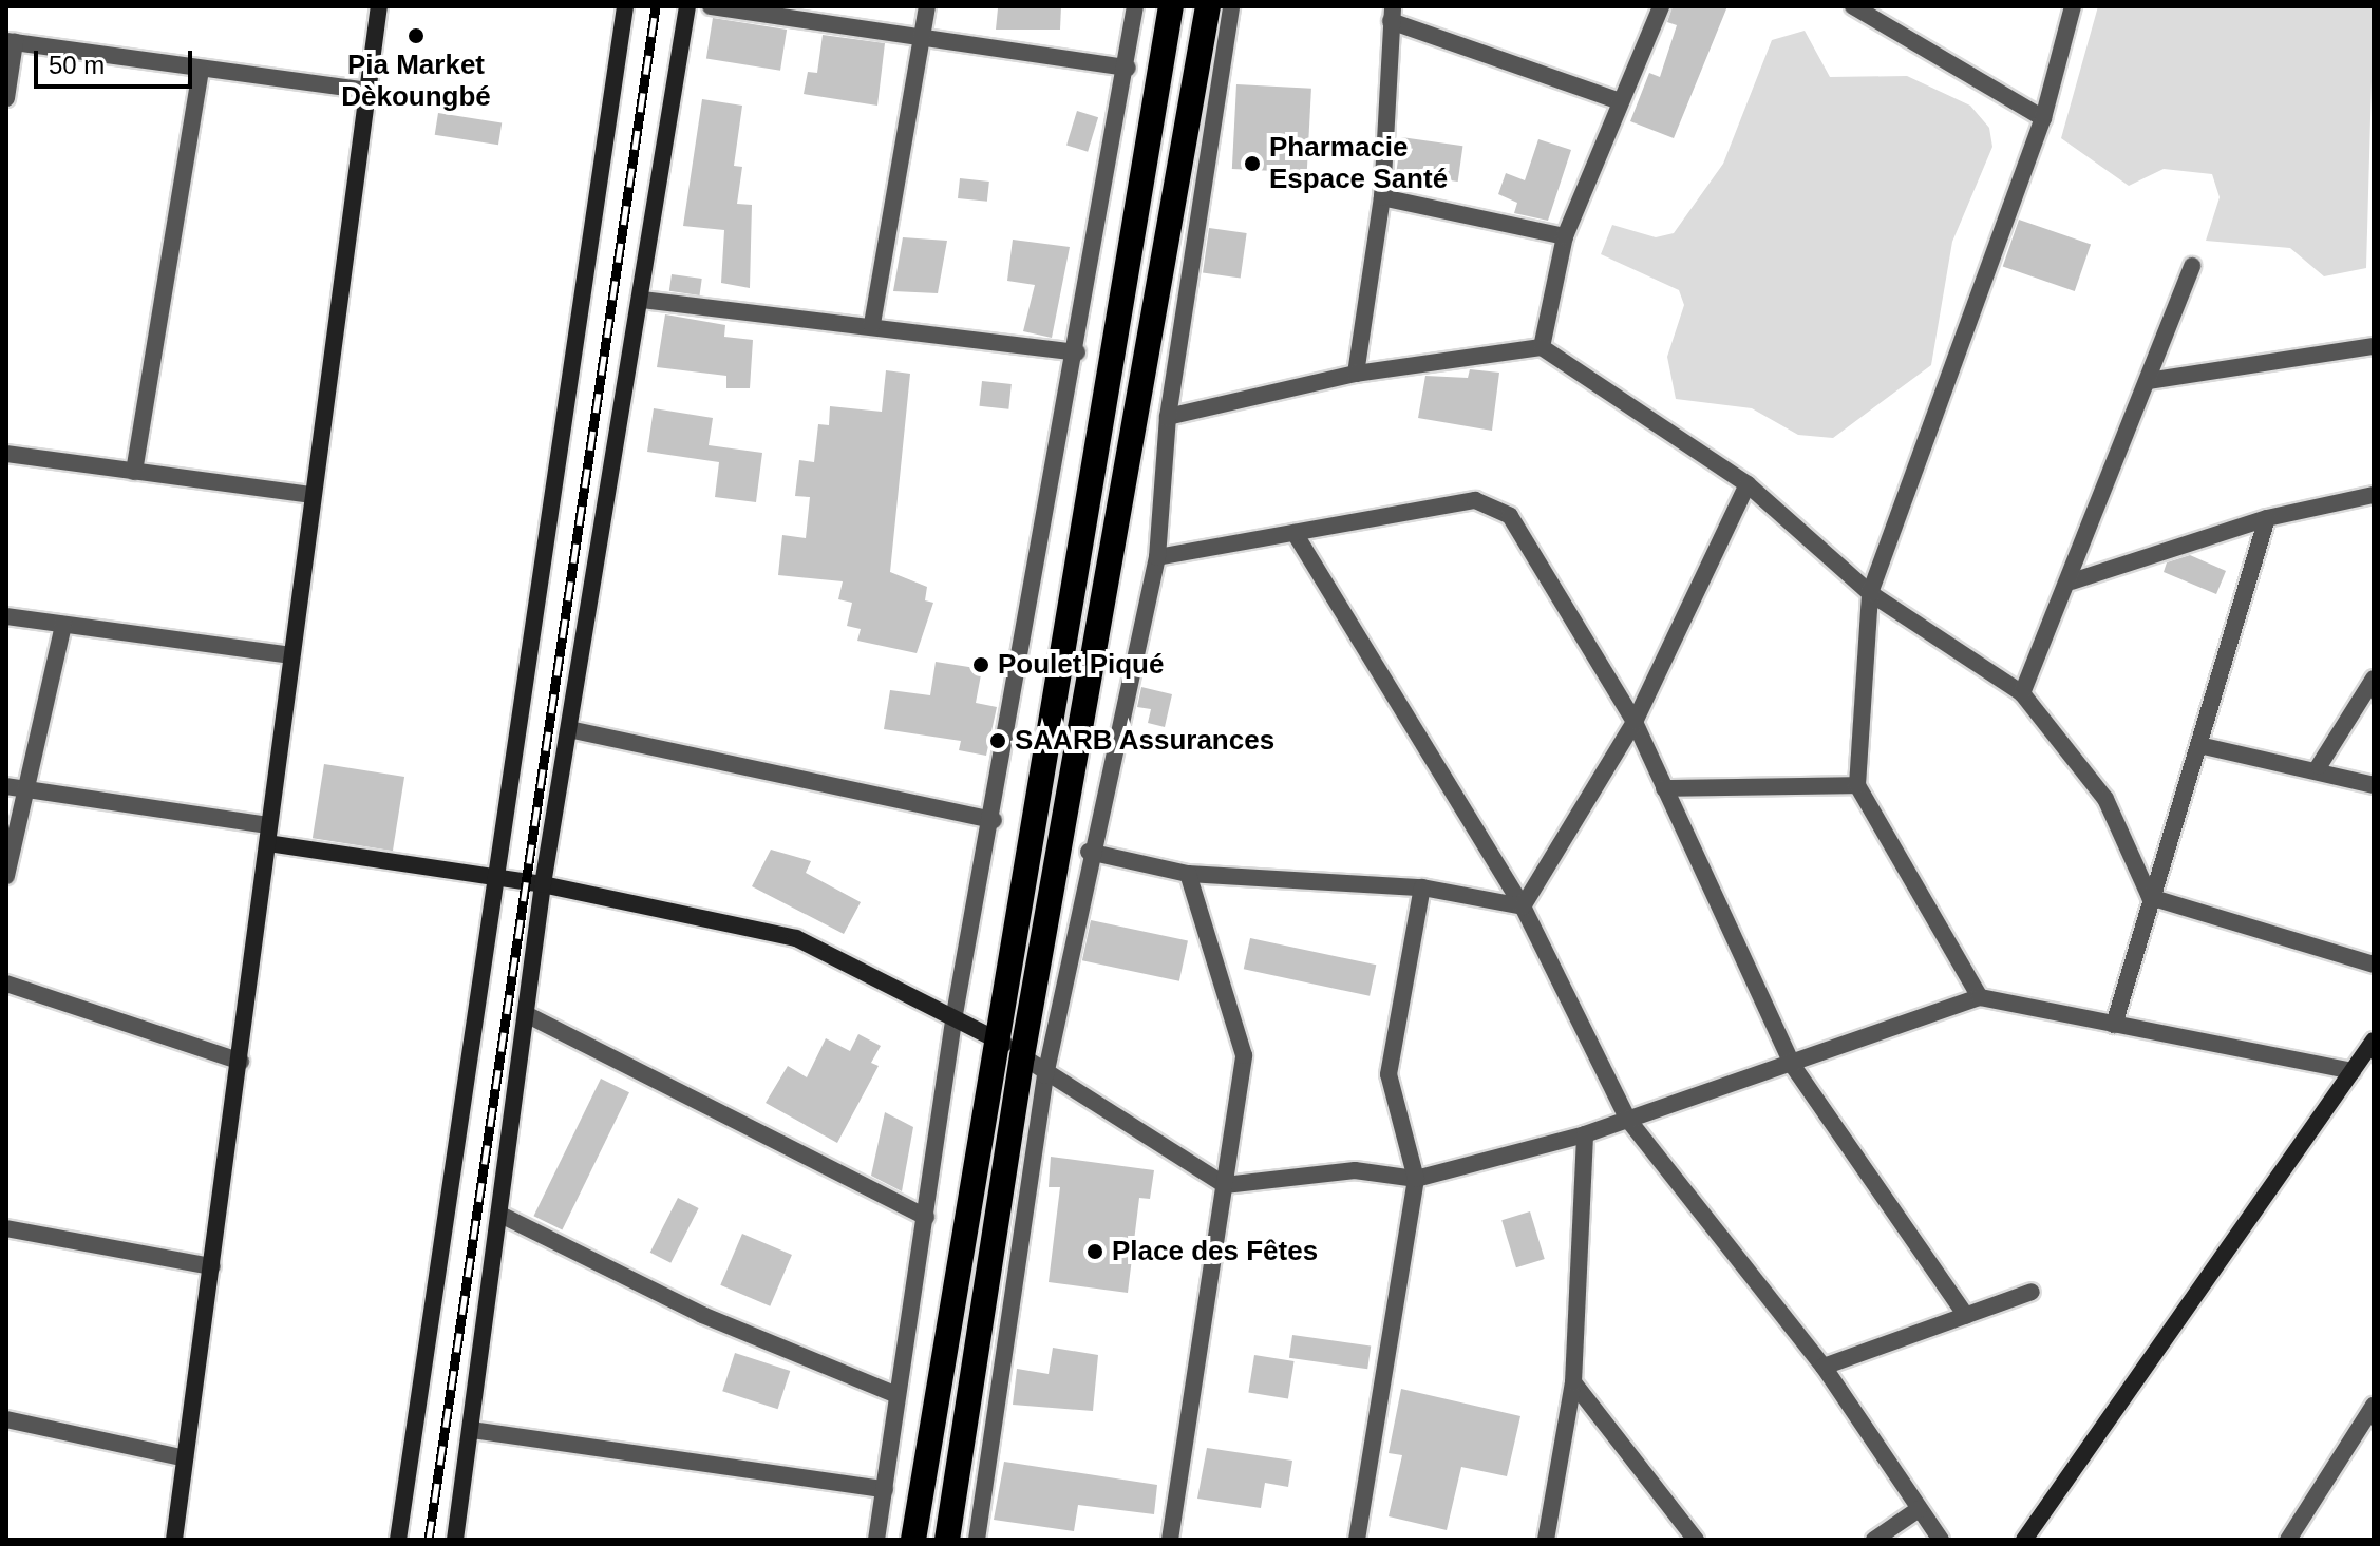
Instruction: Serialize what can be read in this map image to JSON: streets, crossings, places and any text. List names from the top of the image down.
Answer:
{
  "places": [
    "Pia Market Dèkoungbé",
    "Pharmacie Espace Santé",
    "Poulet Piqué",
    "SAARB Assurances",
    "Place des Fêtes"
  ],
  "scale_bar": "50 m"
}
